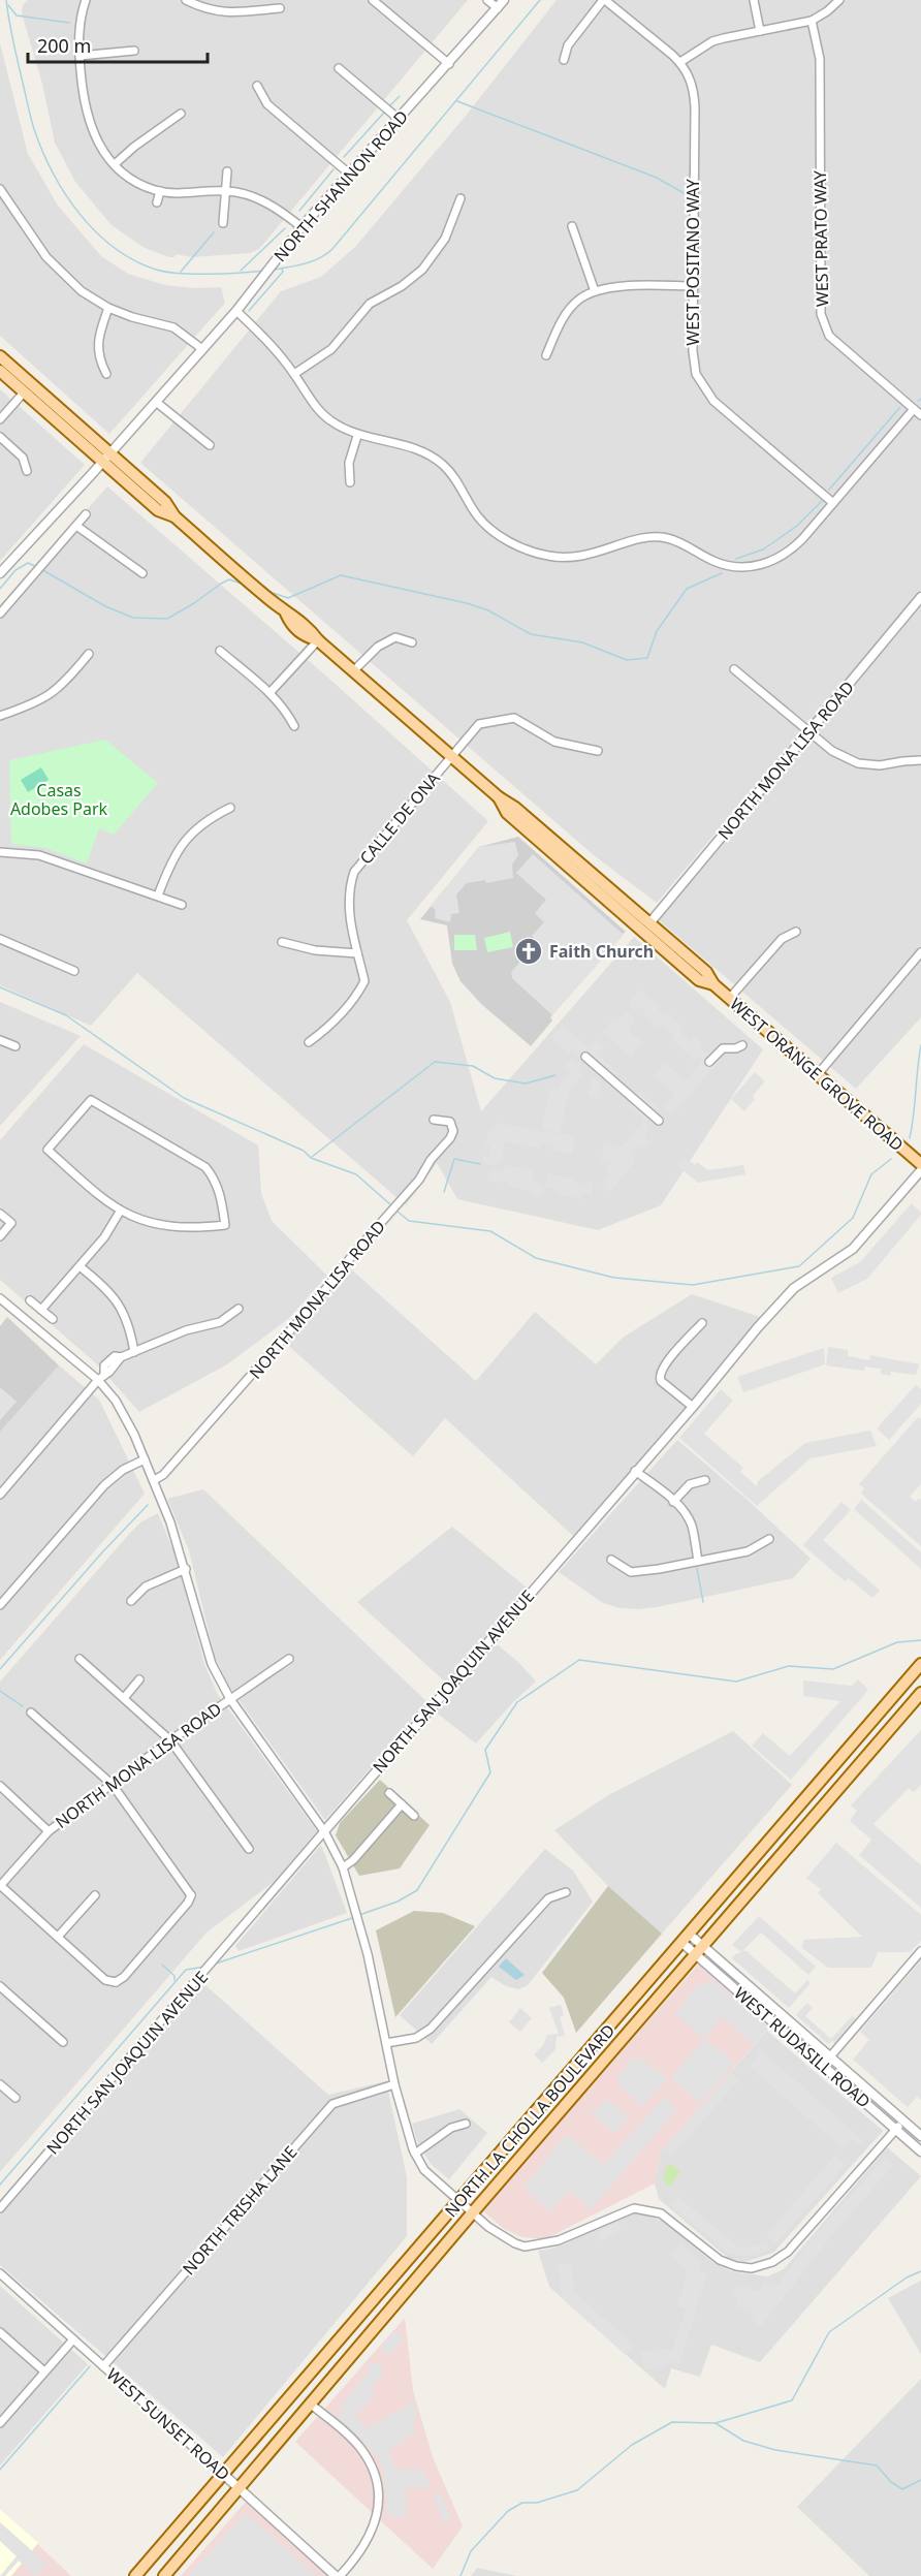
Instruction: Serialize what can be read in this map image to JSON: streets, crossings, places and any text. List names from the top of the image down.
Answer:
{
  "streets": {
    "main road": ["WEST ORANGE GROVE ROAD", "NORTH LA CHOLLA BOULEVARD"],
    "street": [
      "NORTH SHANNON ROAD",
      "WEST PRATO WAY",
      "WEST POSITANO WAY",
      "NORTH MONA LISA ROAD",
      "CALLE DE ONA",
      "NORTH SAN JOAQUIN AVENUE",
      "WEST RUDASILL ROAD",
      "NORTH TRISHA LANE",
      "WEST SUNSET ROAD"
    ]
  },
  "crossings": [
    ["NORTH SHANNON ROAD", "WEST ORANGE GROVE ROAD"],
    ["NORTH MONA LISA ROAD", "WEST ORANGE GROVE ROAD"],
    ["CALLE DE ONA", "WEST ORANGE GROVE ROAD"],
    ["WEST RUDASILL ROAD", "NORTH LA CHOLLA BOULEVARD"],
    ["NORTH LA CHOLLA BOULEVARD", "WEST SUNSET ROAD"],
    ["NORTH TRISHA LANE", "WEST SUNSET ROAD"]
  ],
  "parks": ["Casas Adobes Park"],
  "places": {
    "church": ["Faith Church"]
  },
  "scale_bar": "200 m"
}
